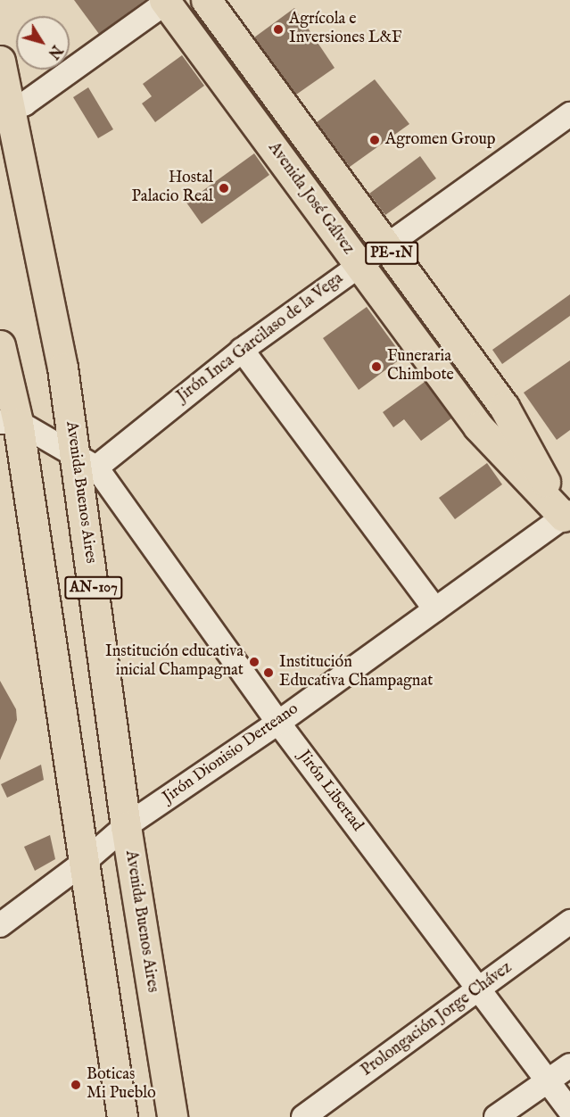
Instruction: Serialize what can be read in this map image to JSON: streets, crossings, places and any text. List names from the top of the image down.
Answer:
{
  "streets": {
    "main road": [
      "Avenida José Gálvez",
      "PE-1N",
      "Avenida Buenos Aires",
      "AN-107"
    ],
    "street": [
      "Jirón Inca Garcilaso de la Vega",
      "Jirón Dionisio Derteano",
      "Jirón Libertad",
      "Prolongación Jorge Chávez"
    ]
  },
  "crossings": [
    ["Avenida José Gálvez", "Jirón Inca Garcilaso de la Vega"],
    ["Avenida José Gálvez", "Jirón Dionisio Derteano"],
    ["Jirón Inca Garcilaso de la Vega", "Avenida Buenos Aires"],
    ["Jirón Inca Garcilaso de la Vega", "Jirón Libertad"],
    ["Avenida Buenos Aires", "Jirón Dionisio Derteano"],
    ["Avenida Buenos Aires", "Jirón Libertad"],
    ["AN-107", "Jirón Dionisio Derteano"],
    ["Jirón Dionisio Derteano", "Jirón Libertad"],
    ["Jirón Libertad", "Prolongación Jorge Chávez"]
  ],
  "places": [
    "Agrícola e Inversiones L&F",
    "Agromen Group",
    "Hostal Palacio Real",
    "Funeraria Chimbote",
    "Institución educativa inicial Champagnat",
    "Institución Educativa Champagnat",
    "Boticas Mi Pueblo"
  ],
  "north": "bottom right"
}
